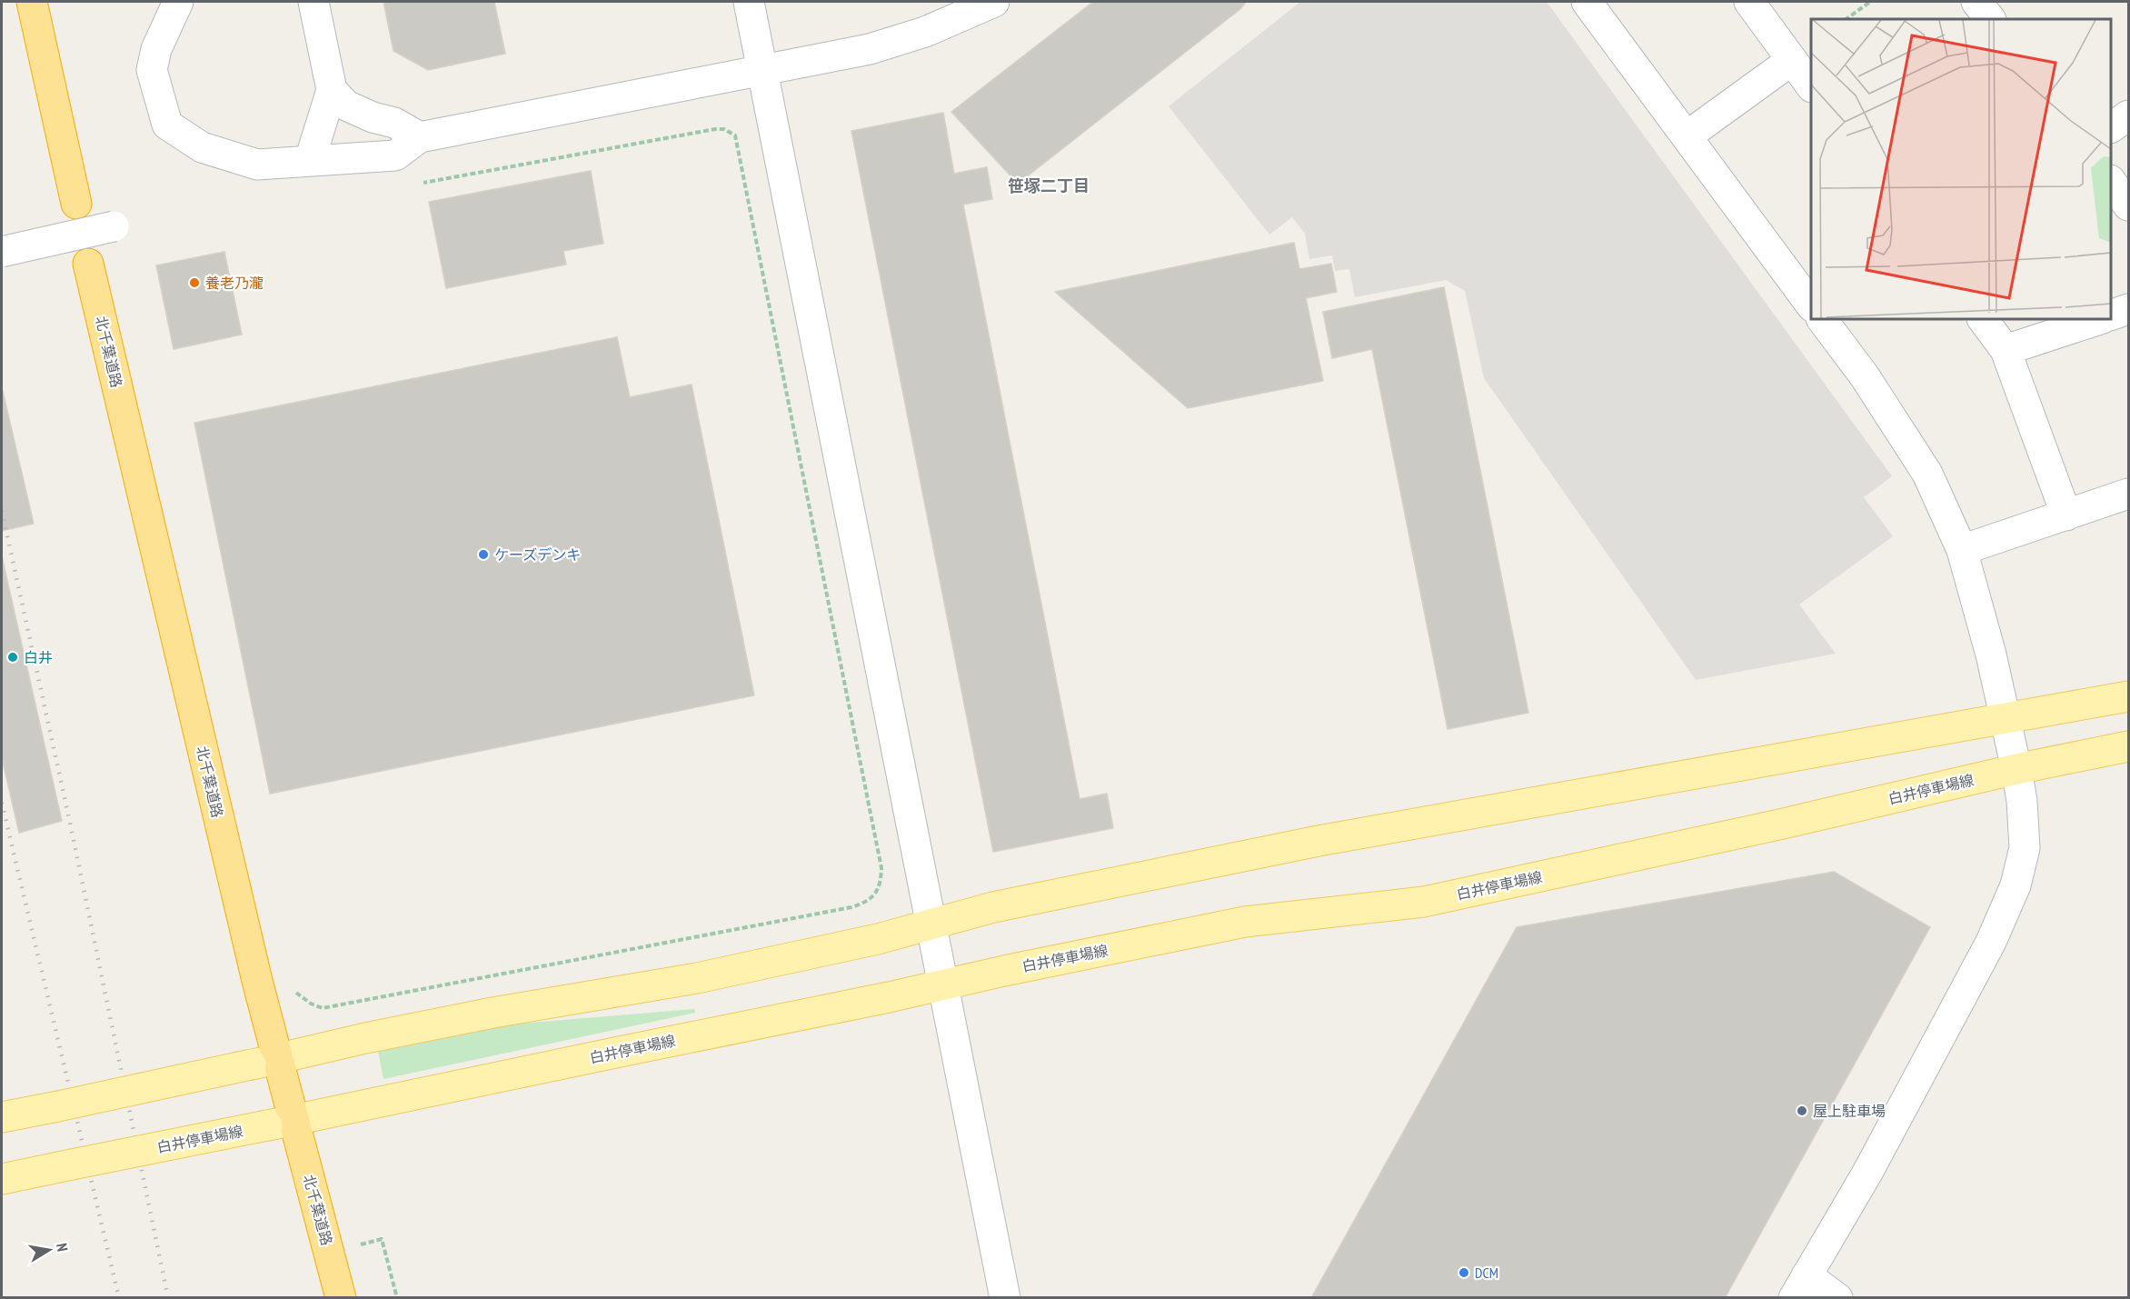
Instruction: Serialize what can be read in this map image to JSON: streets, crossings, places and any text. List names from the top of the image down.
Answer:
{
  "streets": {
    "highway": ["北千葉道路"],
    "main road": ["白井停車場線"]
  },
  "crossings": [
    ["北千葉道路", "白井停車場線"]
  ],
  "districts": ["笹塚二丁目"],
  "places": [
    "養老乃瀧",
    "ケーズデンキ",
    "白井",
    "屋上駐車場",
    "DCM"
  ],
  "north": "right"
}
